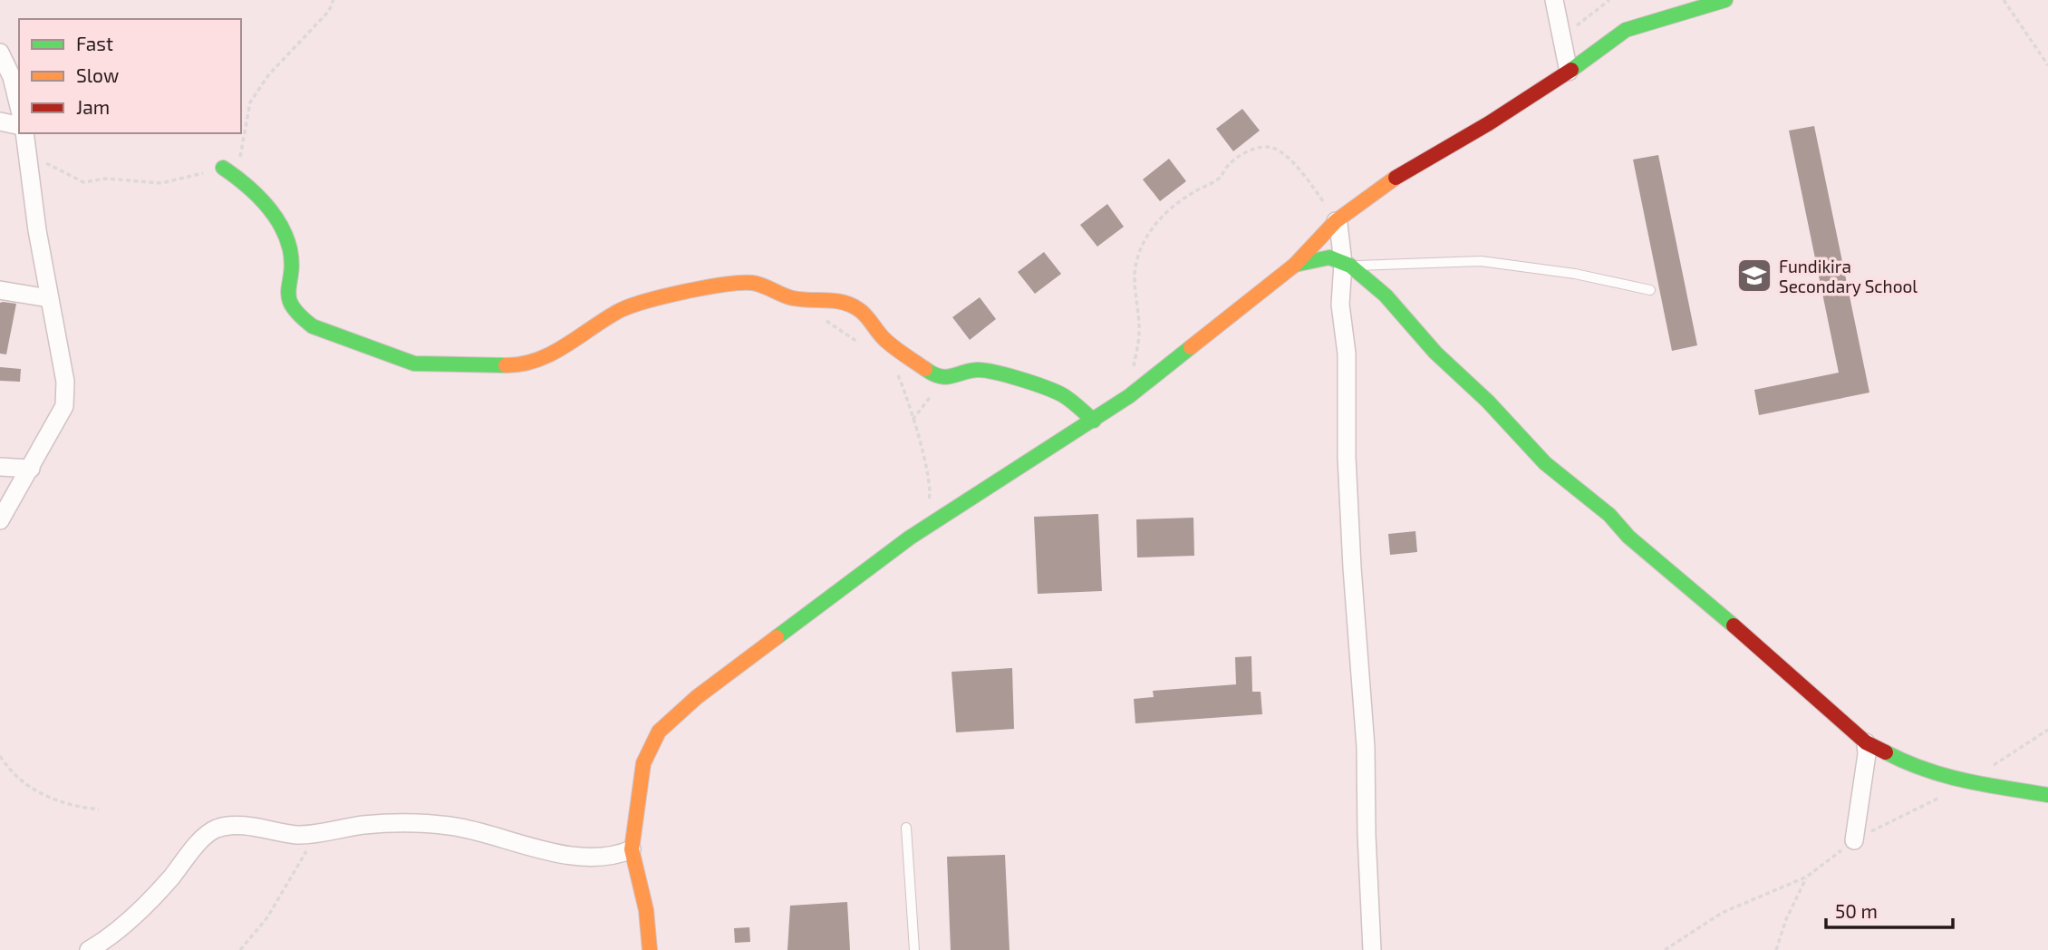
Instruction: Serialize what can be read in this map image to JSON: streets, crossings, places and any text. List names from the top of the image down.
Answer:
{
  "places": {
    "school or university": ["Fundikira Secondary School"]
  },
  "legend": ["Fast", "Slow", "Jam"],
  "scale_bar": "50 m"
}
